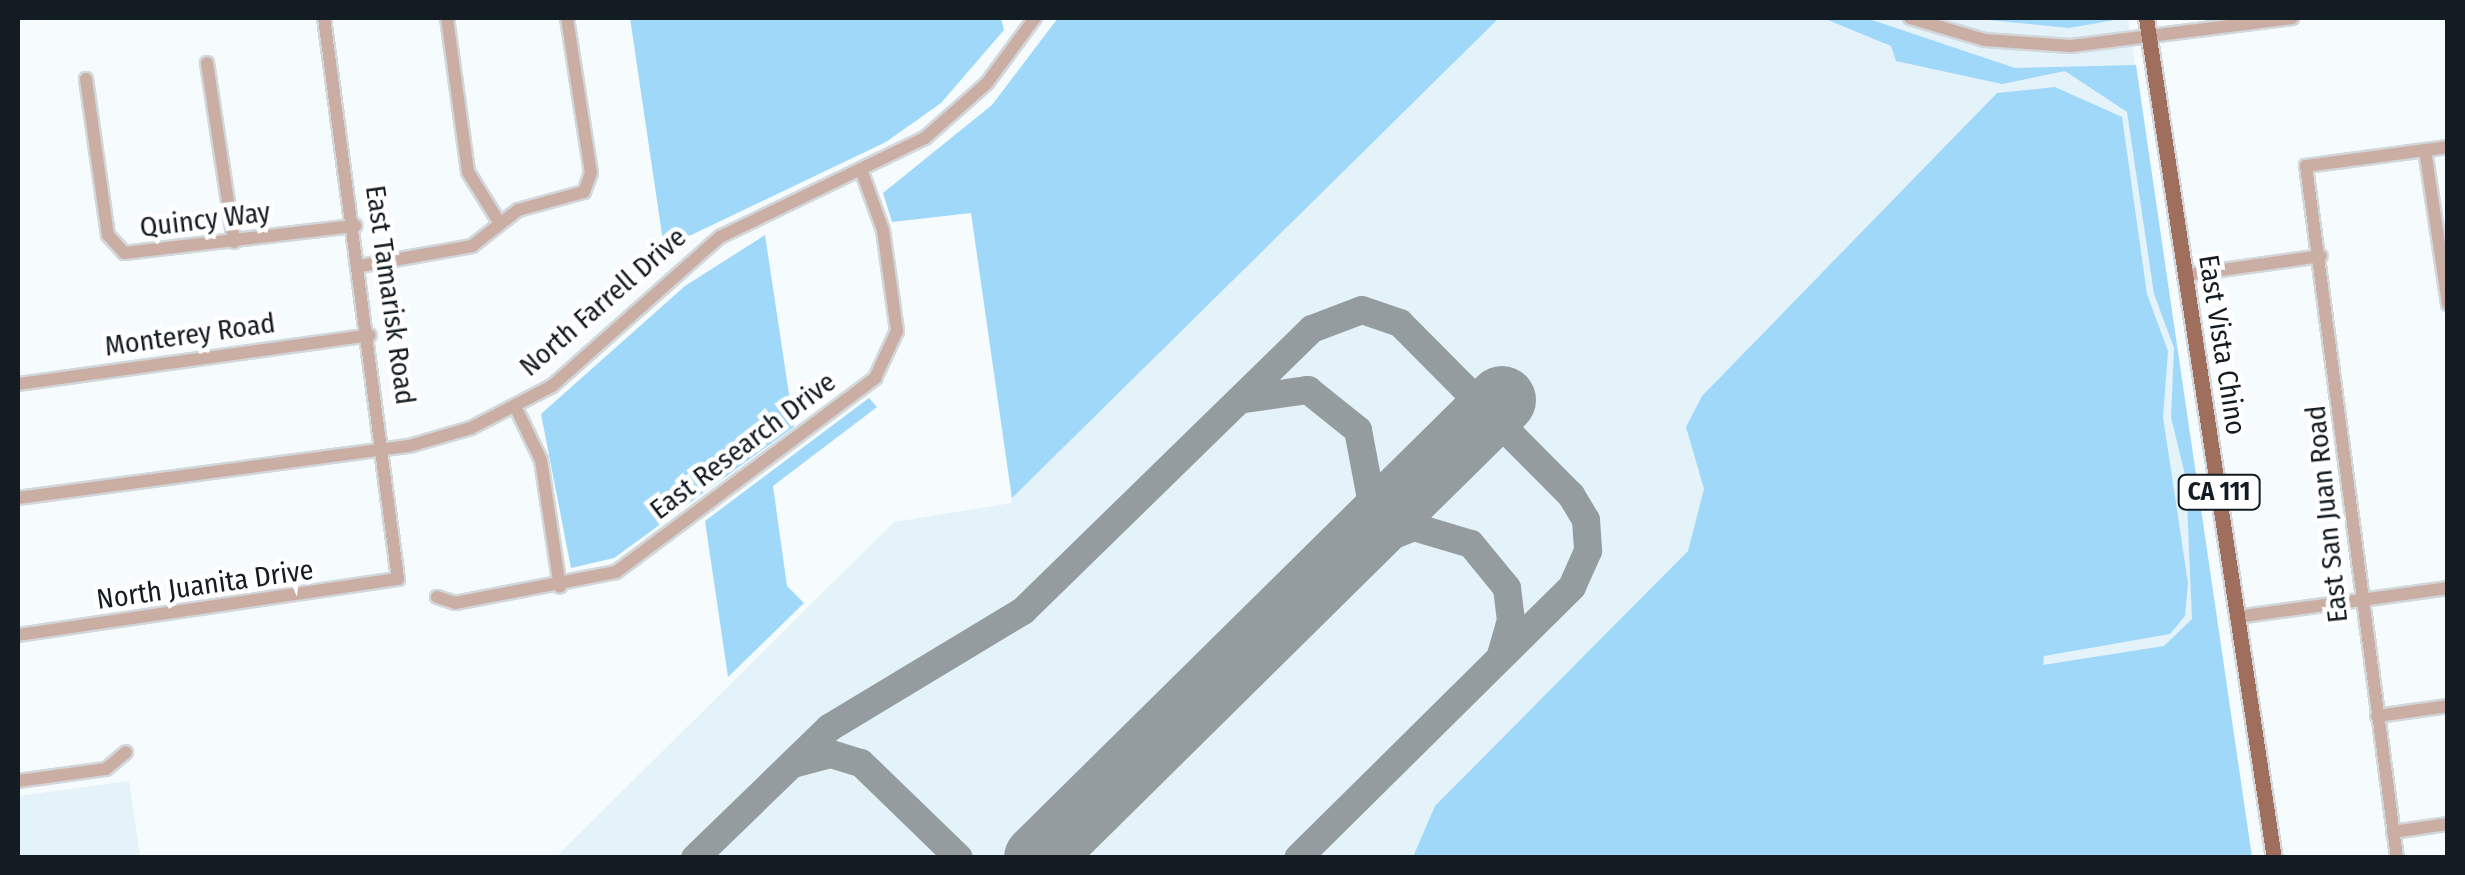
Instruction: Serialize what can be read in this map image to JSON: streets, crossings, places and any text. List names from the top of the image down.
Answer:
{
  "streets": {
    "main road": ["East Vista Chino", "CA 111"],
    "street": [
      "Quincy Way",
      "East Tamarisk Road",
      "North Farrell Drive",
      "Monterey Road",
      "East Research Drive",
      "East San Juan Road",
      "North Juanita Drive"
    ]
  },
  "crossings": [
    ["Quincy Way", "East Tamarisk Road"],
    ["East Tamarisk Road", "North Farrell Drive"],
    ["East Tamarisk Road", "Monterey Road"],
    ["East Tamarisk Road", "North Juanita Drive"],
    ["North Farrell Drive", "East Research Drive"]
  ]
}
